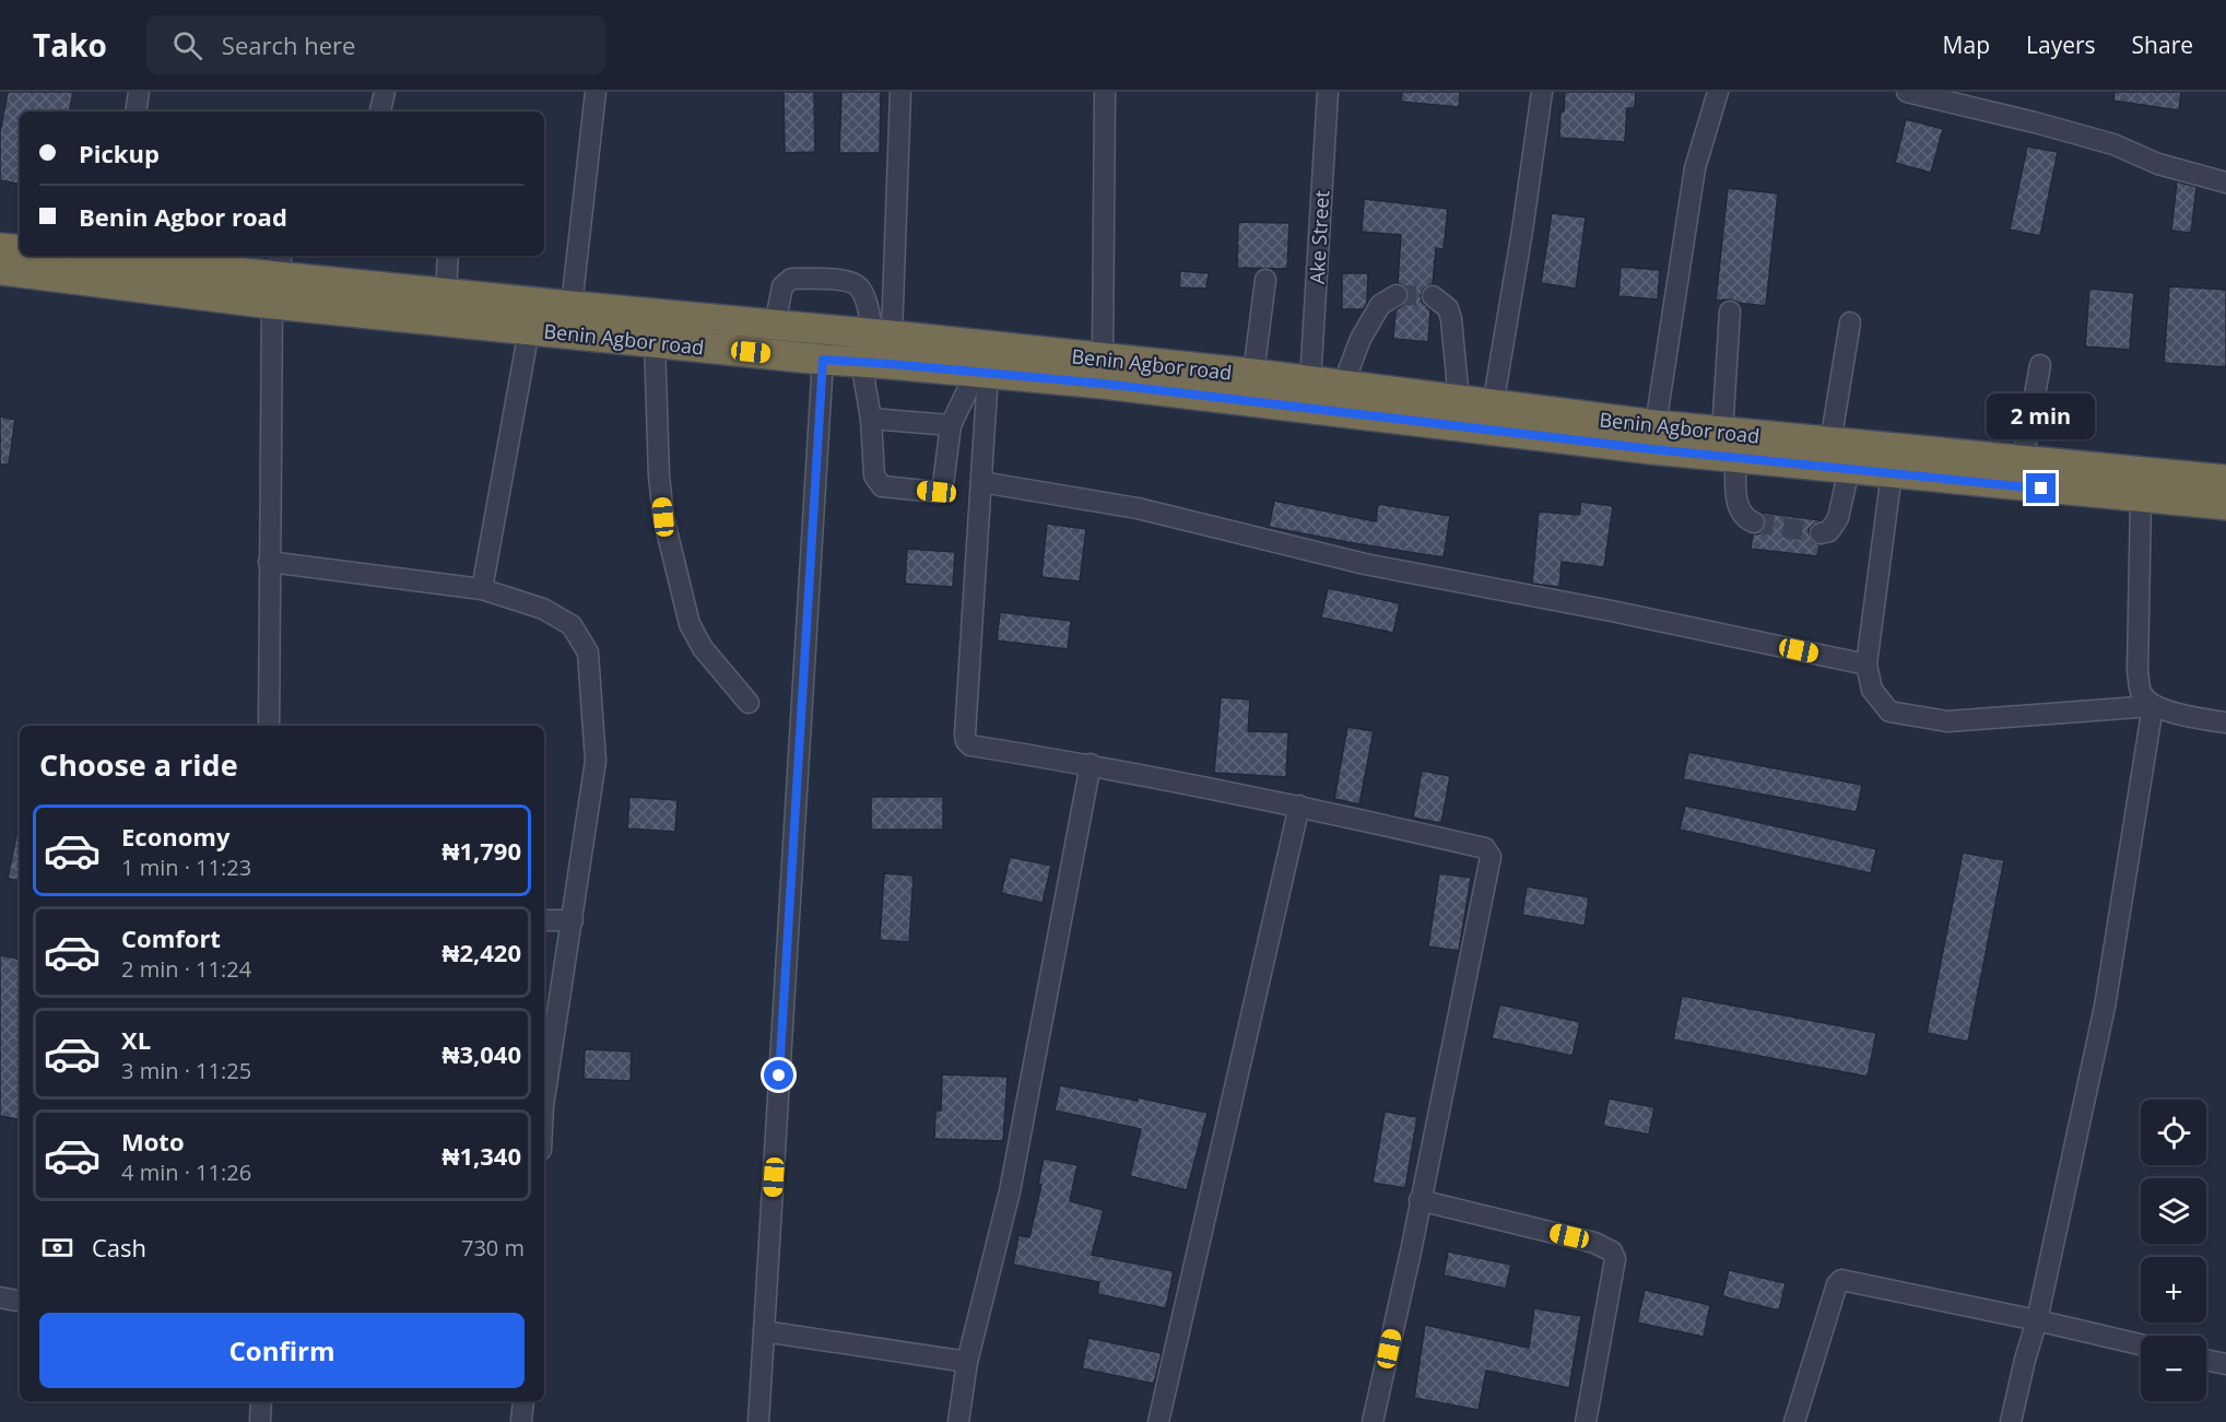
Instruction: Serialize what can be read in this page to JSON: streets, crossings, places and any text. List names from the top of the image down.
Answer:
{
  "streets": {
    "highway": ["Benin Agbor road"],
    "street": ["Ake Street"]
  },
  "crossings": [
    ["Ake Street", "Benin Agbor road"]
  ],
  "page": {
    "header": "Tako",
    "search": "Search here",
    "nav": ["Map", "Layers", "Share"],
    "banner": ["Pickup", "Benin Agbor road"],
    "bubble": "2 min",
    "heading": "Choose a ride",
    "list": [
      {
        "name": "Economy",
        "note": "1 min · 11:23",
        "value": "₦1,790"
      },
      {
        "name": "Comfort",
        "note": "2 min · 11:24",
        "value": "₦2,420"
      },
      {
        "name": "XL",
        "note": "3 min · 11:25",
        "value": "₦3,040"
      },
      {
        "name": "Moto",
        "note": "4 min · 11:26",
        "value": "₦1,340"
      }
    ],
    "map_buttons": ["+", "−"],
    "pay": ["Cash", "730 m"],
    "buttons": "Confirm"
  }
}
